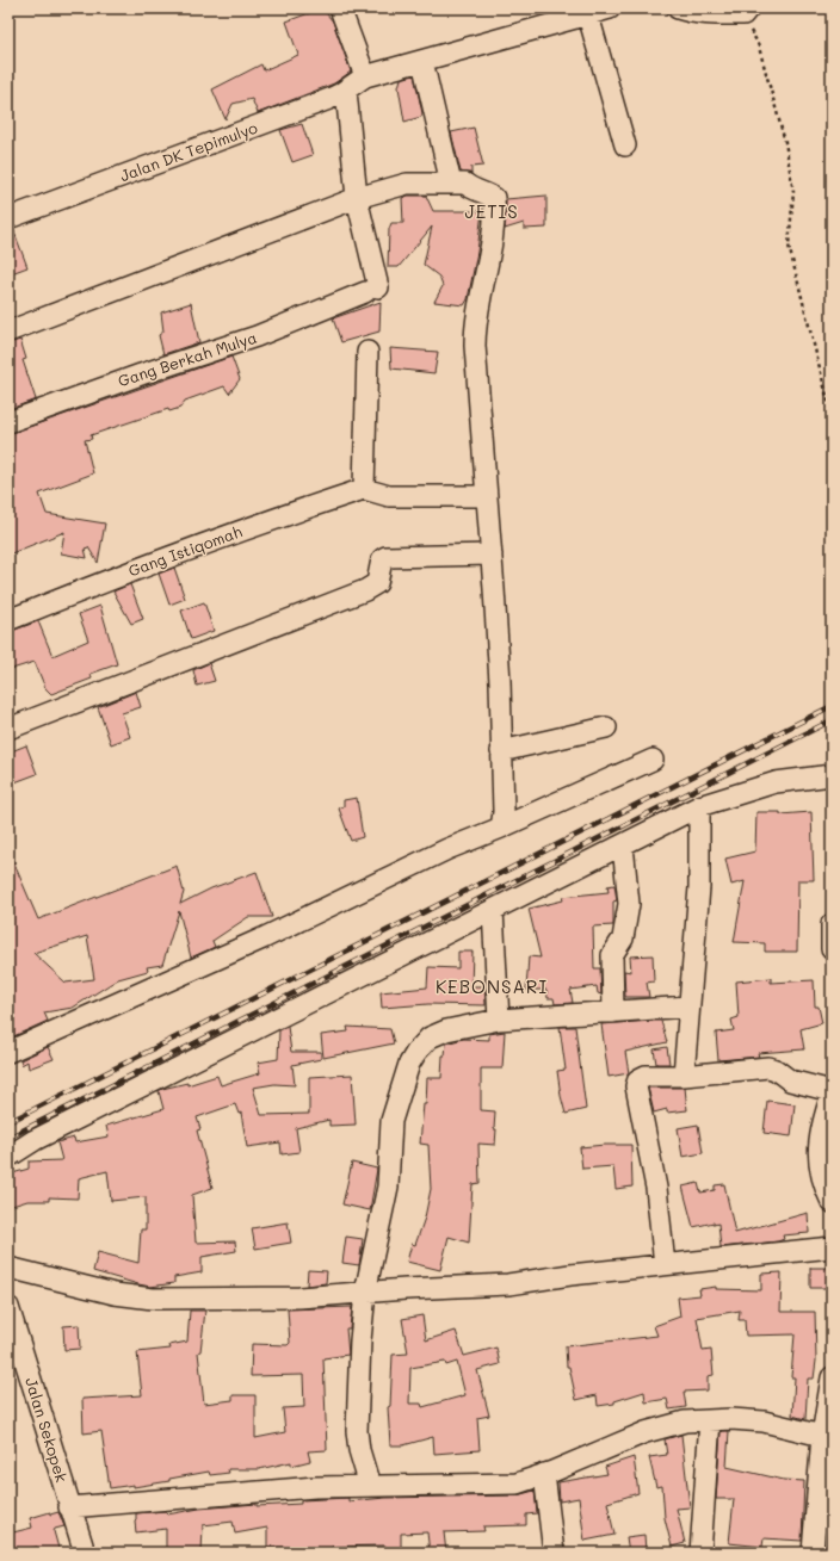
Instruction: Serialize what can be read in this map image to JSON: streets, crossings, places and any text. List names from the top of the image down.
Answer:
{
  "streets": {
    "street": [
      "Jalan DK Tepimulyo",
      "Gang Berkah Mulya",
      "Gang Istiqomah",
      "Jalan Sekopek"
    ]
  },
  "districts": ["JETIS", "KEBONSARI"]
}
